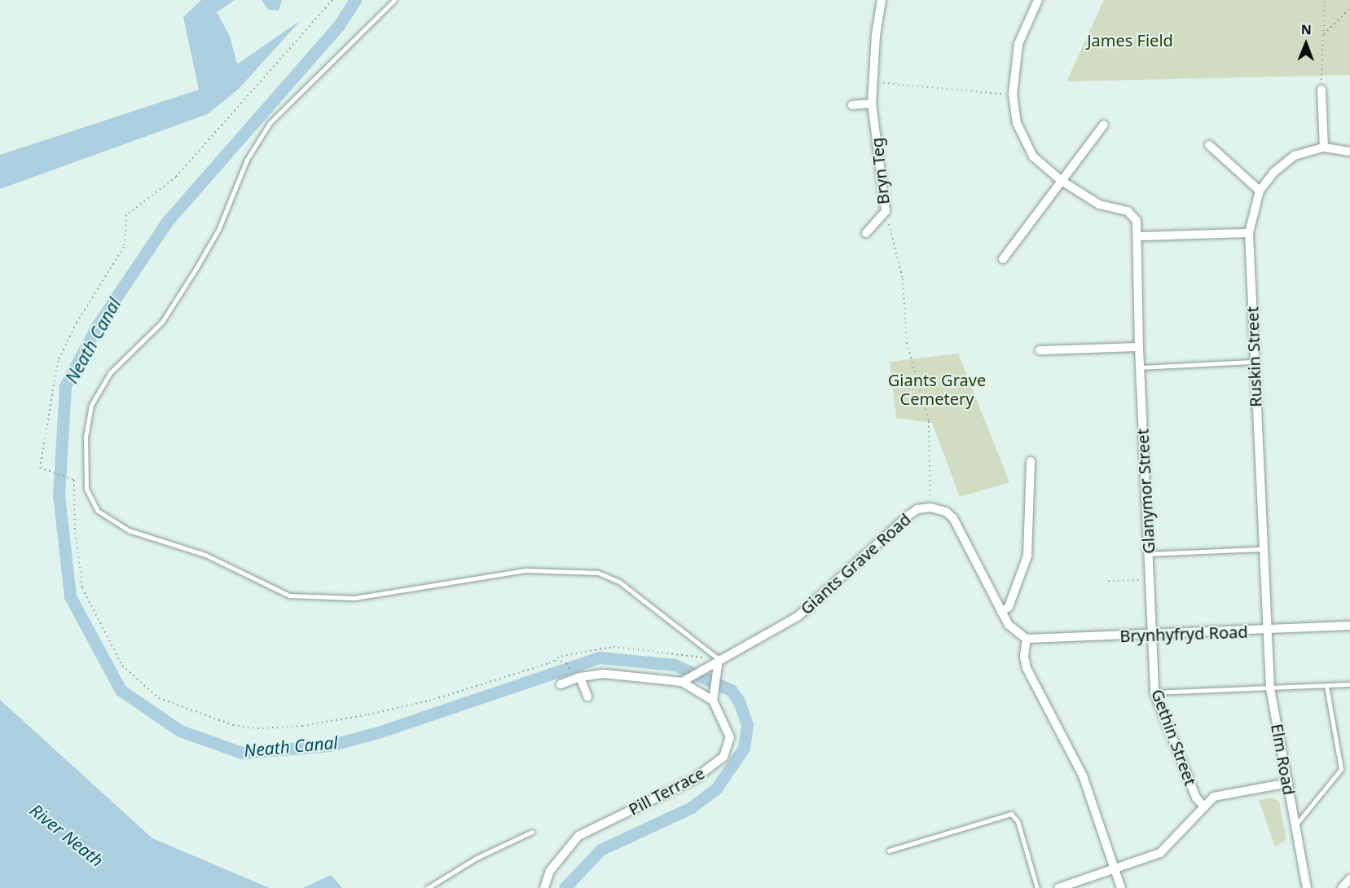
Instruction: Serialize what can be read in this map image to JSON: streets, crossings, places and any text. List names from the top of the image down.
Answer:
{
  "streets": {
    "street": [
      "Bryn Teg",
      "Ruskin Street",
      "Glanymor Street",
      "Giants Grave Road",
      "Brynhyfryd Road",
      "Gethin Street",
      "Elm Road",
      "Pill Terrace"
    ]
  },
  "crossings": [
    ["Ruskin Street", "Brynhyfryd Road"],
    ["Ruskin Street", "Elm Road"],
    ["Glanymor Street", "Brynhyfryd Road"],
    ["Glanymor Street", "Gethin Street"],
    ["Giants Grave Road", "Brynhyfryd Road"],
    ["Brynhyfryd Road", "Gethin Street"],
    ["Brynhyfryd Road", "Elm Road"]
  ],
  "water": ["Neath Canal", "River Neath"],
  "parks": ["James Field", "Giants Grave Cemetery"],
  "north": "top"
}
